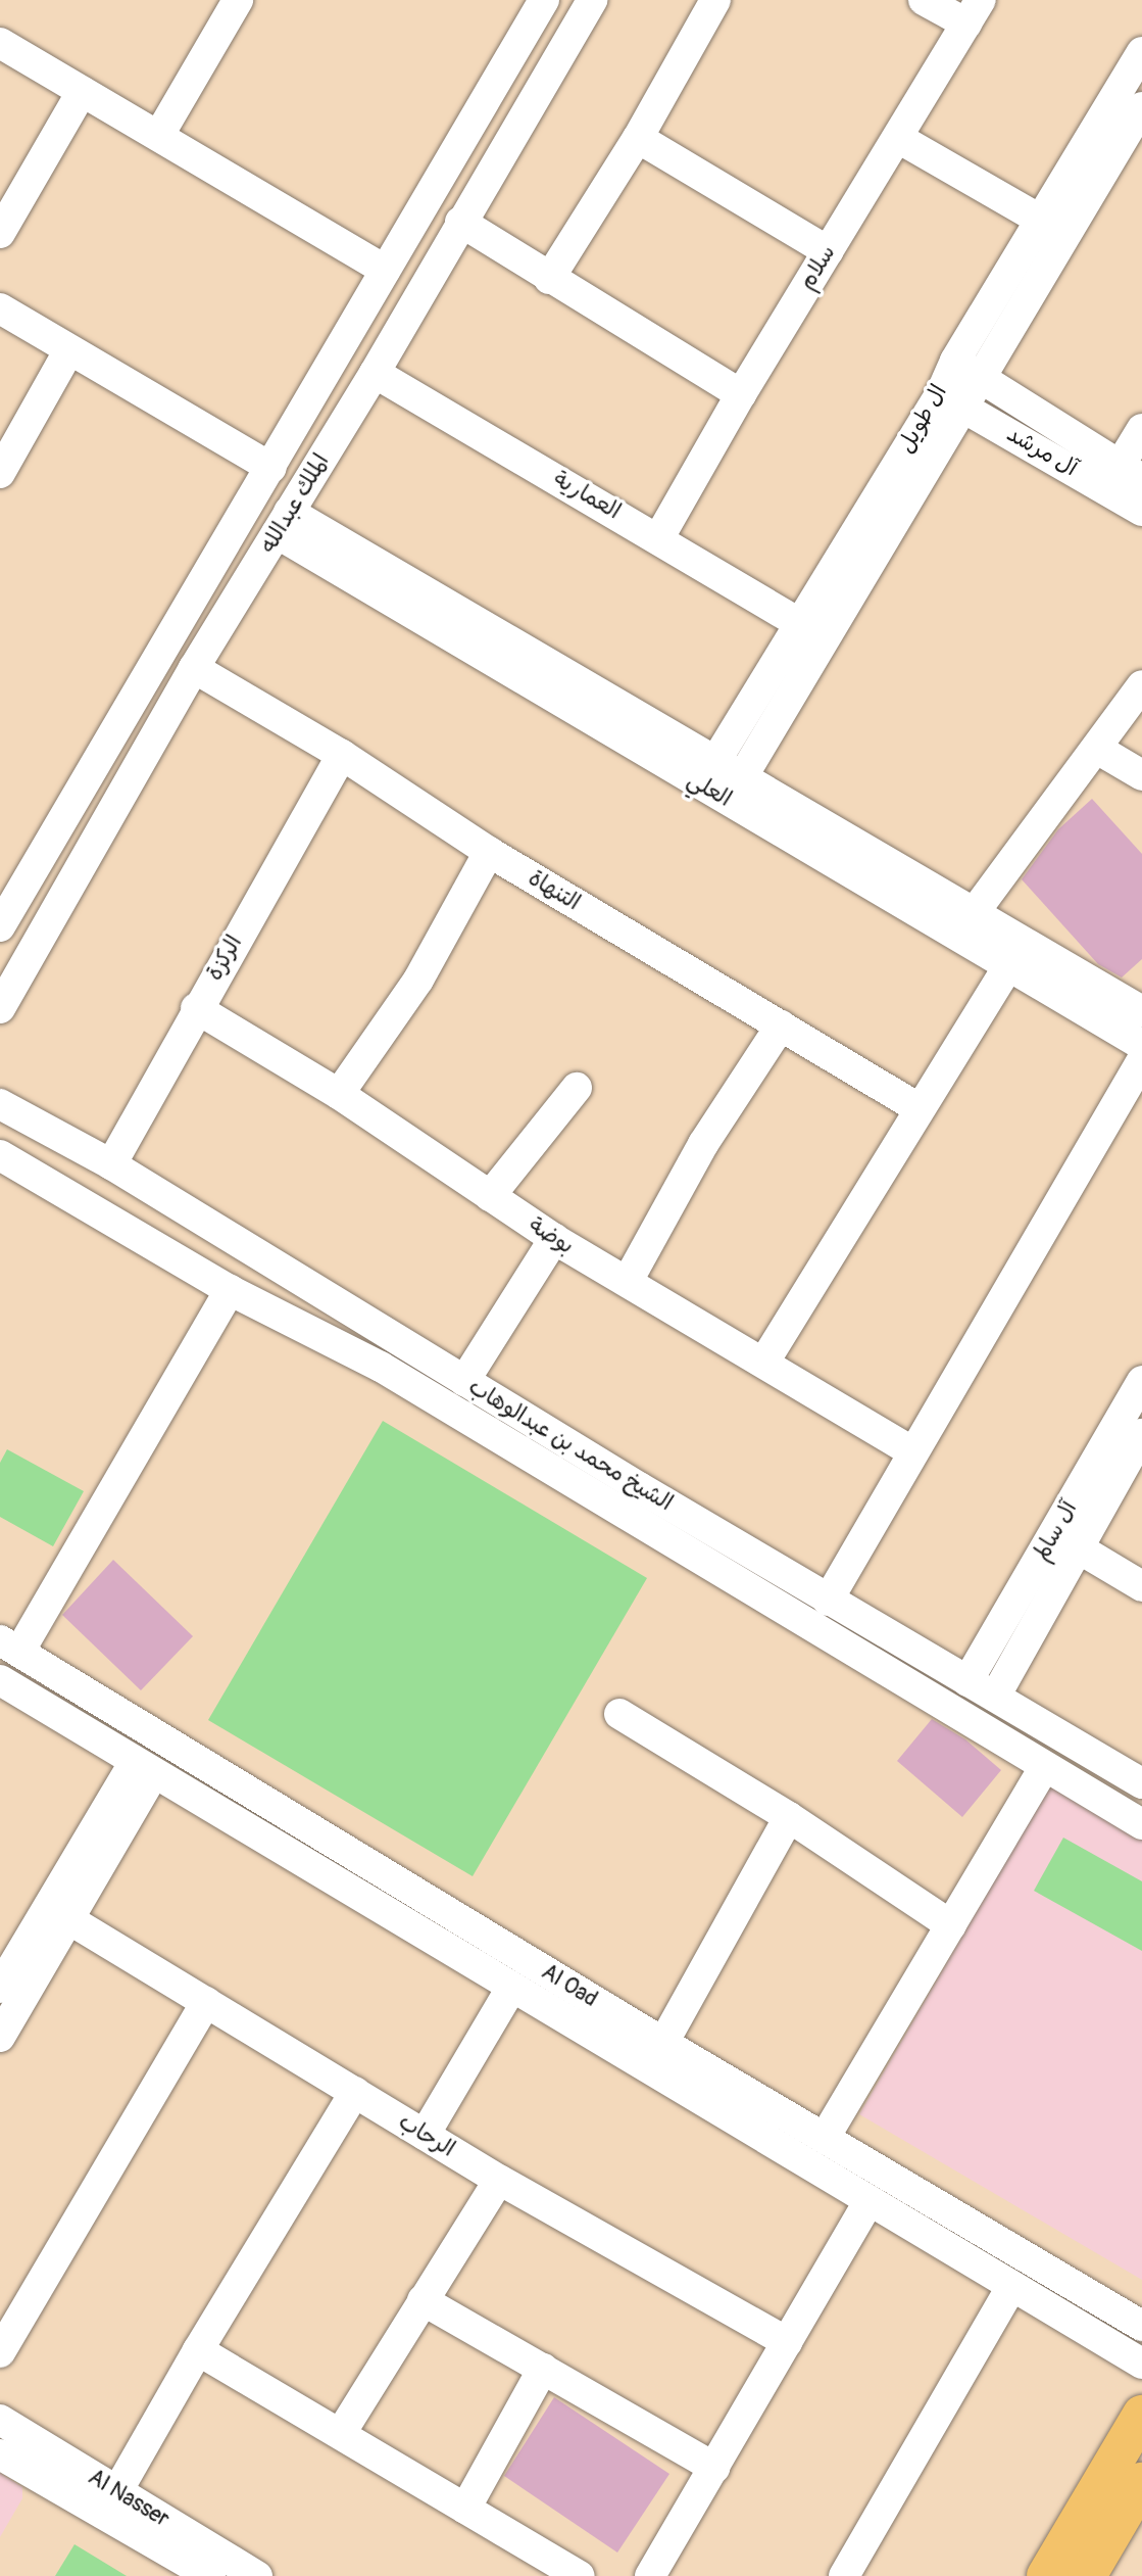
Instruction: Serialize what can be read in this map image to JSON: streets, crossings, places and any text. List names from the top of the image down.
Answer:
{
  "streets": {
    "street": [
      "سلام",
      "ال طويل",
      "آل مرشد",
      "العمارية",
      "الملك عبدالله",
      "العلي",
      "التنهاة",
      "الركزة",
      "بوضة",
      "الشيخ محمد بن عبدالوهاب",
      "آل سالم",
      "Al Oad",
      "الرحاب",
      "Al Nasser"
    ]
  },
  "crossings": [
    ["سلام", "العمارية"],
    ["ال طويل", "آل مرشد"],
    ["ال طويل", "العمارية"],
    ["ال طويل", "العلي"],
    ["العمارية", "الملك عبدالله"],
    ["الملك عبدالله", "العلي"],
    ["الملك عبدالله", "التنهاة"],
    ["التنهاة", "الركزة"],
    ["الركزة", "بوضة"],
    ["الركزة", "الشيخ محمد بن عبدالوهاب"],
    ["الشيخ محمد بن عبدالوهاب", "آل سالم"]
  ]
}
